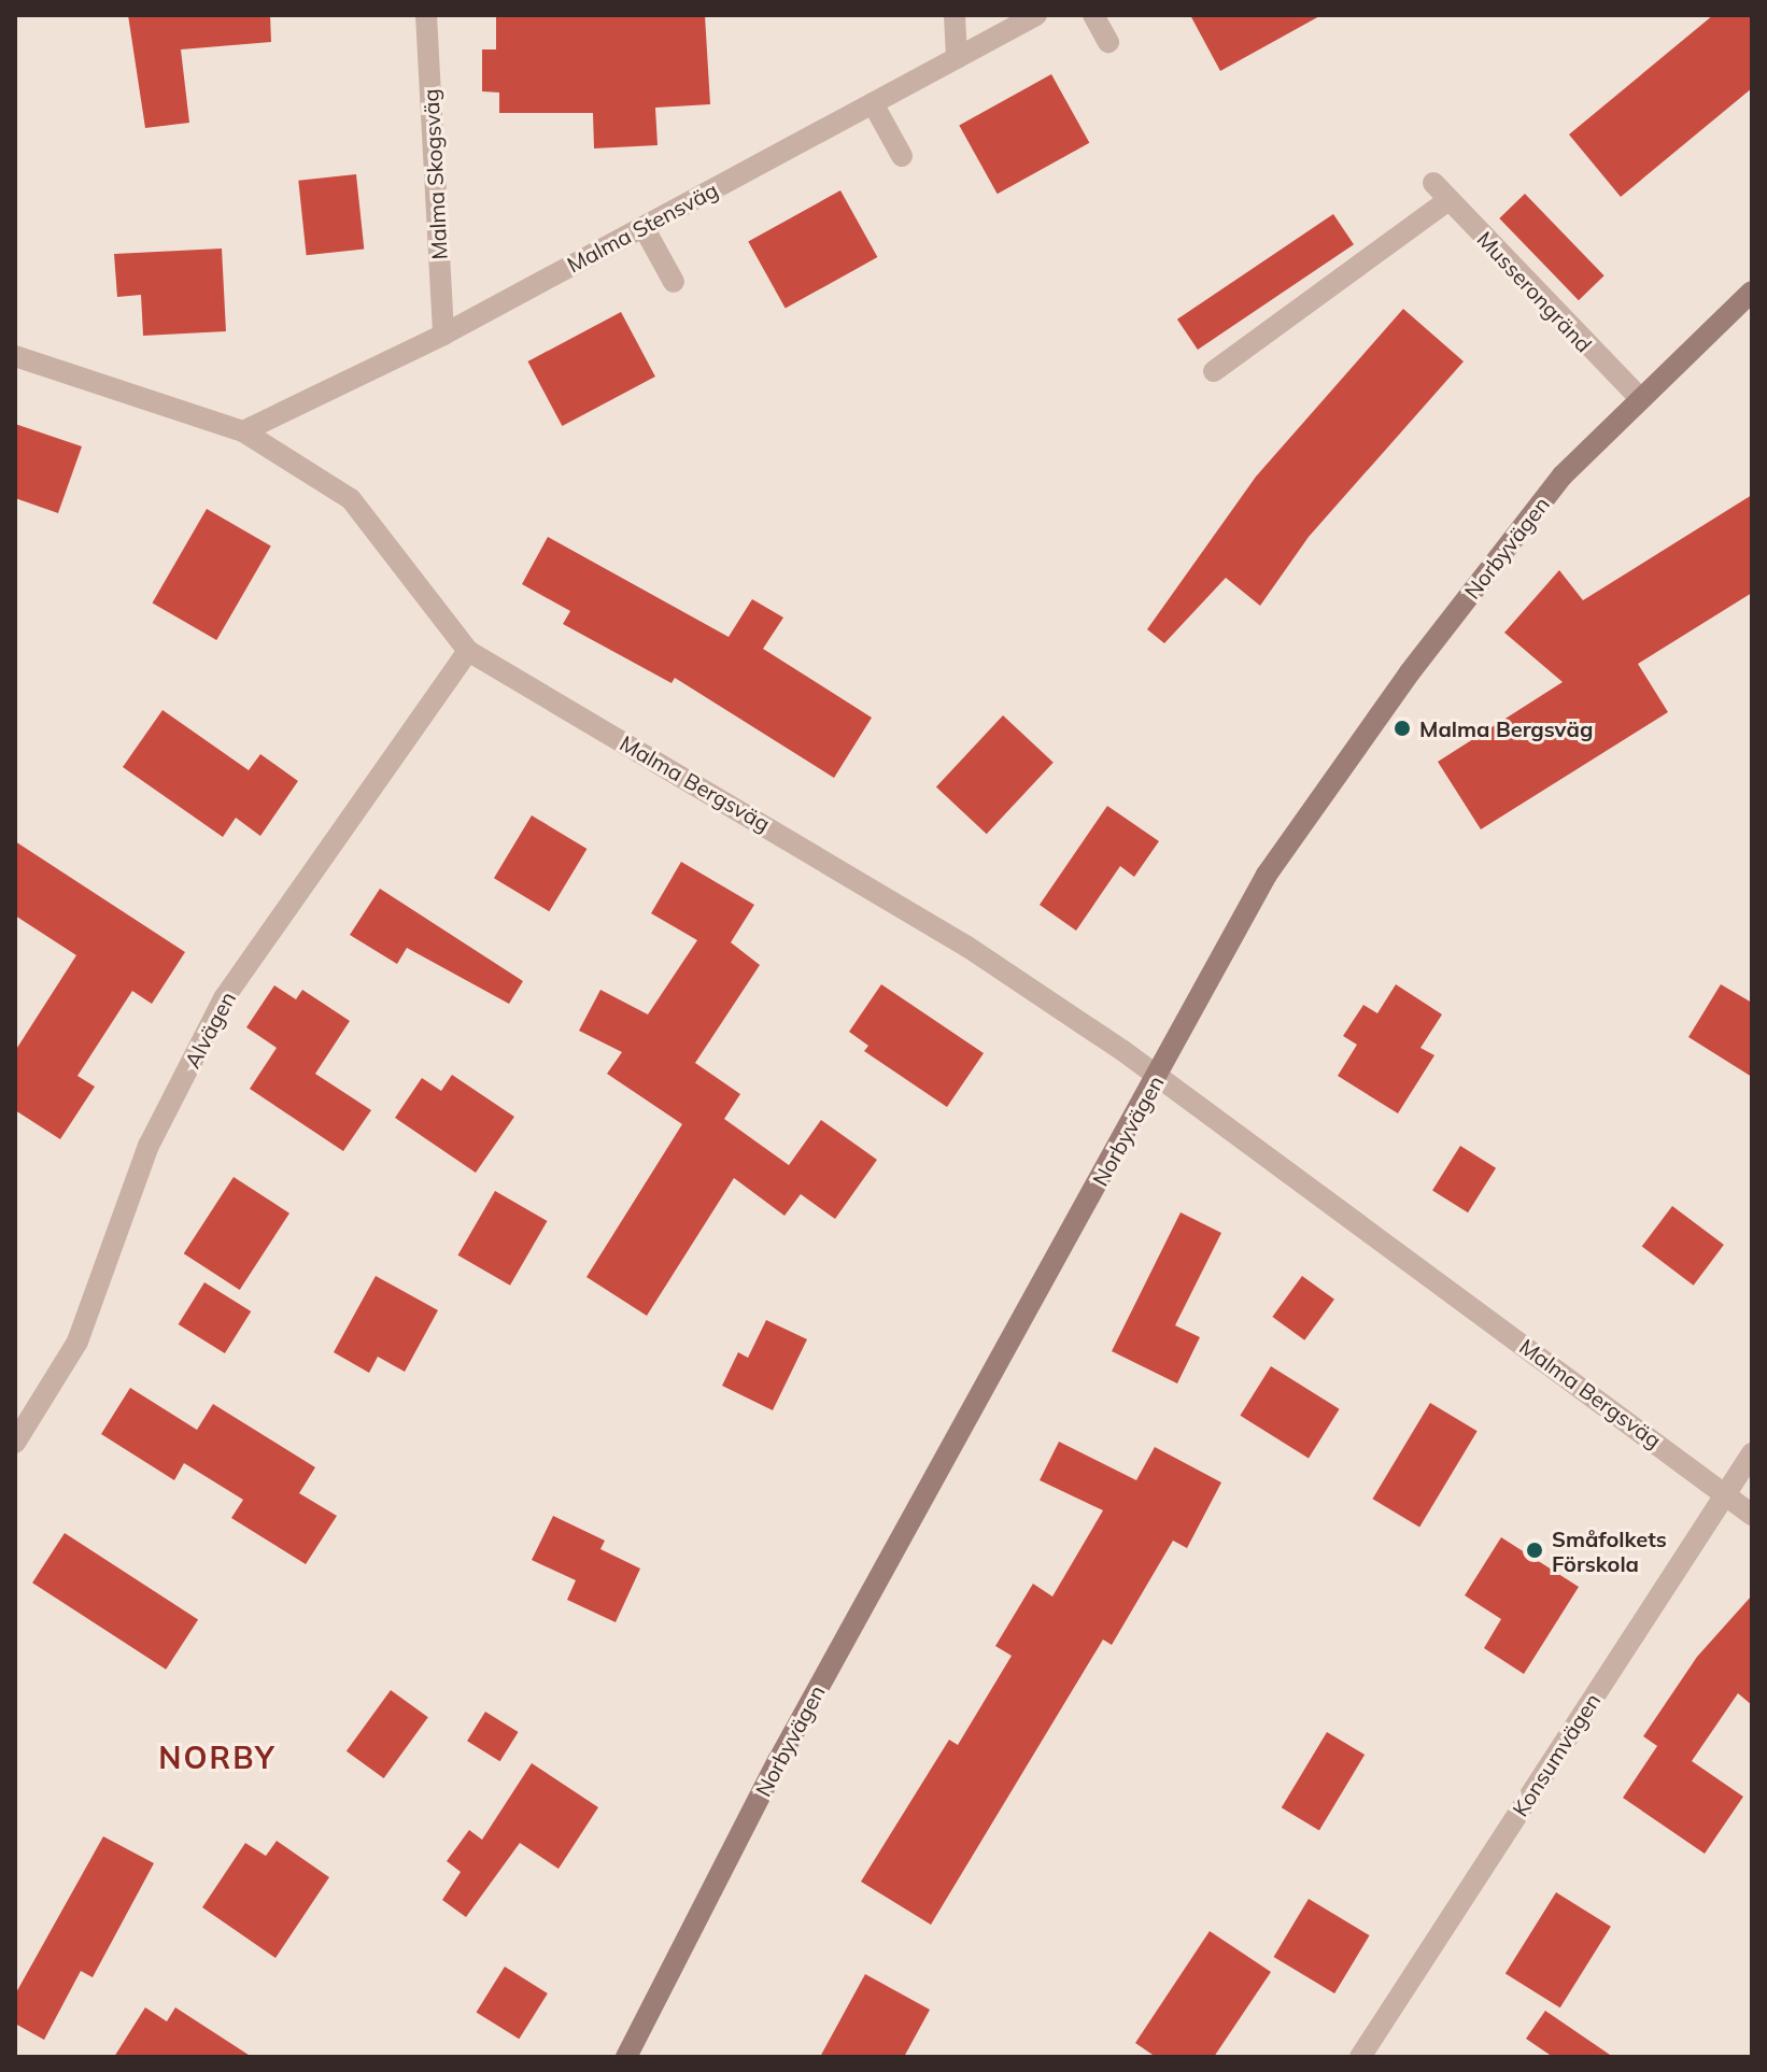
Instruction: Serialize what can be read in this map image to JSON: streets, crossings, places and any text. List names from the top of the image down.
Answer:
{
  "streets": {
    "street": [
      "Malma Skogsväg",
      "Malma Stensväg",
      "Musserongränd",
      "Norbyvägen",
      "Malma Bergsväg",
      "Alvägen",
      "Konsumvägen"
    ]
  },
  "crossings": [
    ["Malma Skogsväg", "Malma Stensväg"],
    ["Malma Stensväg", "Malma Bergsväg"],
    ["Musserongränd", "Norbyvägen"],
    ["Norbyvägen", "Malma Bergsväg"],
    ["Malma Bergsväg", "Alvägen"],
    ["Malma Bergsväg", "Konsumvägen"]
  ],
  "districts": ["NORBY"],
  "places": ["Malma Bergsväg", "Småfolkets Förskola"]
}
